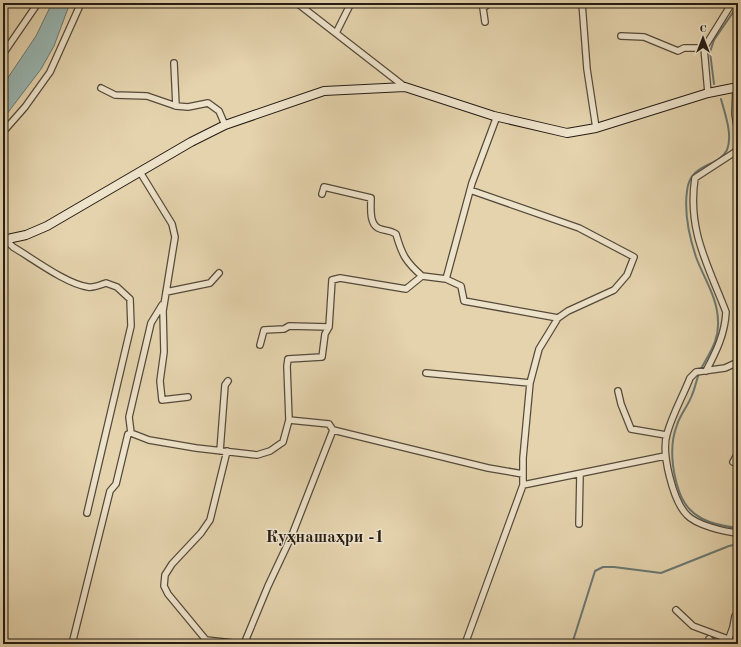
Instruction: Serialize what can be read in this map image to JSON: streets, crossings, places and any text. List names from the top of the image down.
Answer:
{
  "districts": ["Куҳнашаҳри -1"],
  "north": "top"
}
